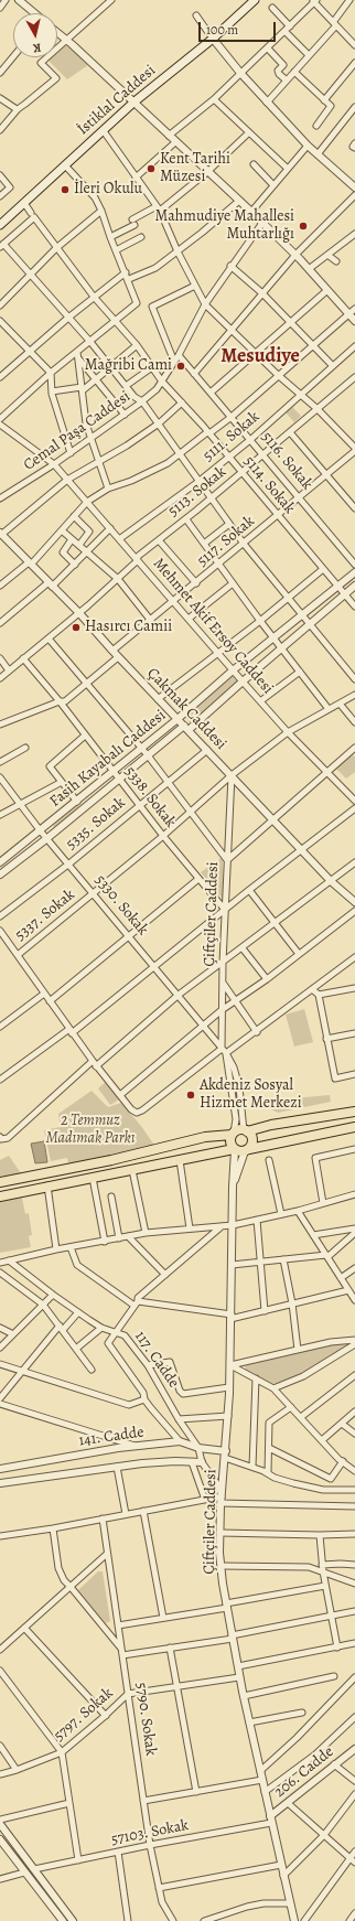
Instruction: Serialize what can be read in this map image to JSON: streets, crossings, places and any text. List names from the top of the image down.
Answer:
{
  "streets": {
    "main road": ["İstiklal Caddesi"],
    "street": [
      "Cemal Paşa Caddesi",
      "5111. Sokak",
      "5116. Sokak",
      "5114. Sokak",
      "5113. Sokak",
      "5117. Sokak",
      "Mehmet Akif Ersoy Caddesi",
      "Çakmak Caddesi",
      "Fasih Kayabalı Caddesi",
      "5338. Sokak",
      "5335. Sokak",
      "5330. Sokak",
      "Çiftçiler Caddesi",
      "5337. Sokak",
      "117. Cadde",
      "141. Cadde",
      "5797. Sokak",
      "5790. Sokak",
      "206. Cadde",
      "57103. Sokak"
    ]
  },
  "crossings": [
    ["İstiklal Caddesi", "5114. Sokak"],
    ["Cemal Paşa Caddesi", "5116. Sokak"],
    ["Cemal Paşa Caddesi", "5114. Sokak"],
    ["Cemal Paşa Caddesi", "Mehmet Akif Ersoy Caddesi"],
    ["5111. Sokak", "5116. Sokak"],
    ["5111. Sokak", "5114. Sokak"],
    ["5111. Sokak", "Mehmet Akif Ersoy Caddesi"],
    ["5116. Sokak", "5113. Sokak"],
    ["5116. Sokak", "5117. Sokak"],
    ["5114. Sokak", "5113. Sokak"],
    ["5114. Sokak", "5117. Sokak"],
    ["5114. Sokak", "Fasih Kayabalı Caddesi"],
    ["5113. Sokak", "Mehmet Akif Ersoy Caddesi"],
    ["5113. Sokak", "Çakmak Caddesi"],
    ["5113. Sokak", "5338. Sokak"],
    ["5117. Sokak", "Mehmet Akif Ersoy Caddesi"],
    ["5117. Sokak", "Çakmak Caddesi"],
    ["Mehmet Akif Ersoy Caddesi", "Fasih Kayabalı Caddesi"],
    ["Mehmet Akif Ersoy Caddesi", "5337. Sokak"],
    ["Çakmak Caddesi", "Fasih Kayabalı Caddesi"],
    ["Çakmak Caddesi", "5335. Sokak"],
    ["Çakmak Caddesi", "Çiftçiler Caddesi"],
    ["Çakmak Caddesi", "5337. Sokak"],
    ["Fasih Kayabalı Caddesi", "5338. Sokak"],
    ["Fasih Kayabalı Caddesi", "5330. Sokak"],
    ["5338. Sokak", "5335. Sokak"],
    ["5338. Sokak", "Çiftçiler Caddesi"],
    ["5338. Sokak", "5337. Sokak"],
    ["5335. Sokak", "5330. Sokak"],
    ["5330. Sokak", "Çiftçiler Caddesi"],
    ["5330. Sokak", "5337. Sokak"],
    ["Çiftçiler Caddesi", "5337. Sokak"],
    ["Çiftçiler Caddesi", "141. Cadde"],
    ["Çiftçiler Caddesi", "5797. Sokak"],
    ["Çiftçiler Caddesi", "206. Cadde"],
    ["Çiftçiler Caddesi", "57103. Sokak"],
    ["117. Cadde", "141. Cadde"],
    ["5797. Sokak", "5790. Sokak"],
    ["5790. Sokak", "57103. Sokak"],
    ["206. Cadde", "57103. Sokak"]
  ],
  "districts": ["Mesudiye"],
  "parks": ["2 Temmuz Madımak Parkı"],
  "places": [
    "Kent Tarihi Müzesi",
    "İleri Okulu",
    "Mahmudiye Mahallesi Muhtarlığı",
    "Mağribi Cami",
    "Hasırcı Camii",
    "Akdeniz Sosyal Hizmet Merkezi"
  ],
  "scale_bar": "100 m",
  "north": "bottom"
}
